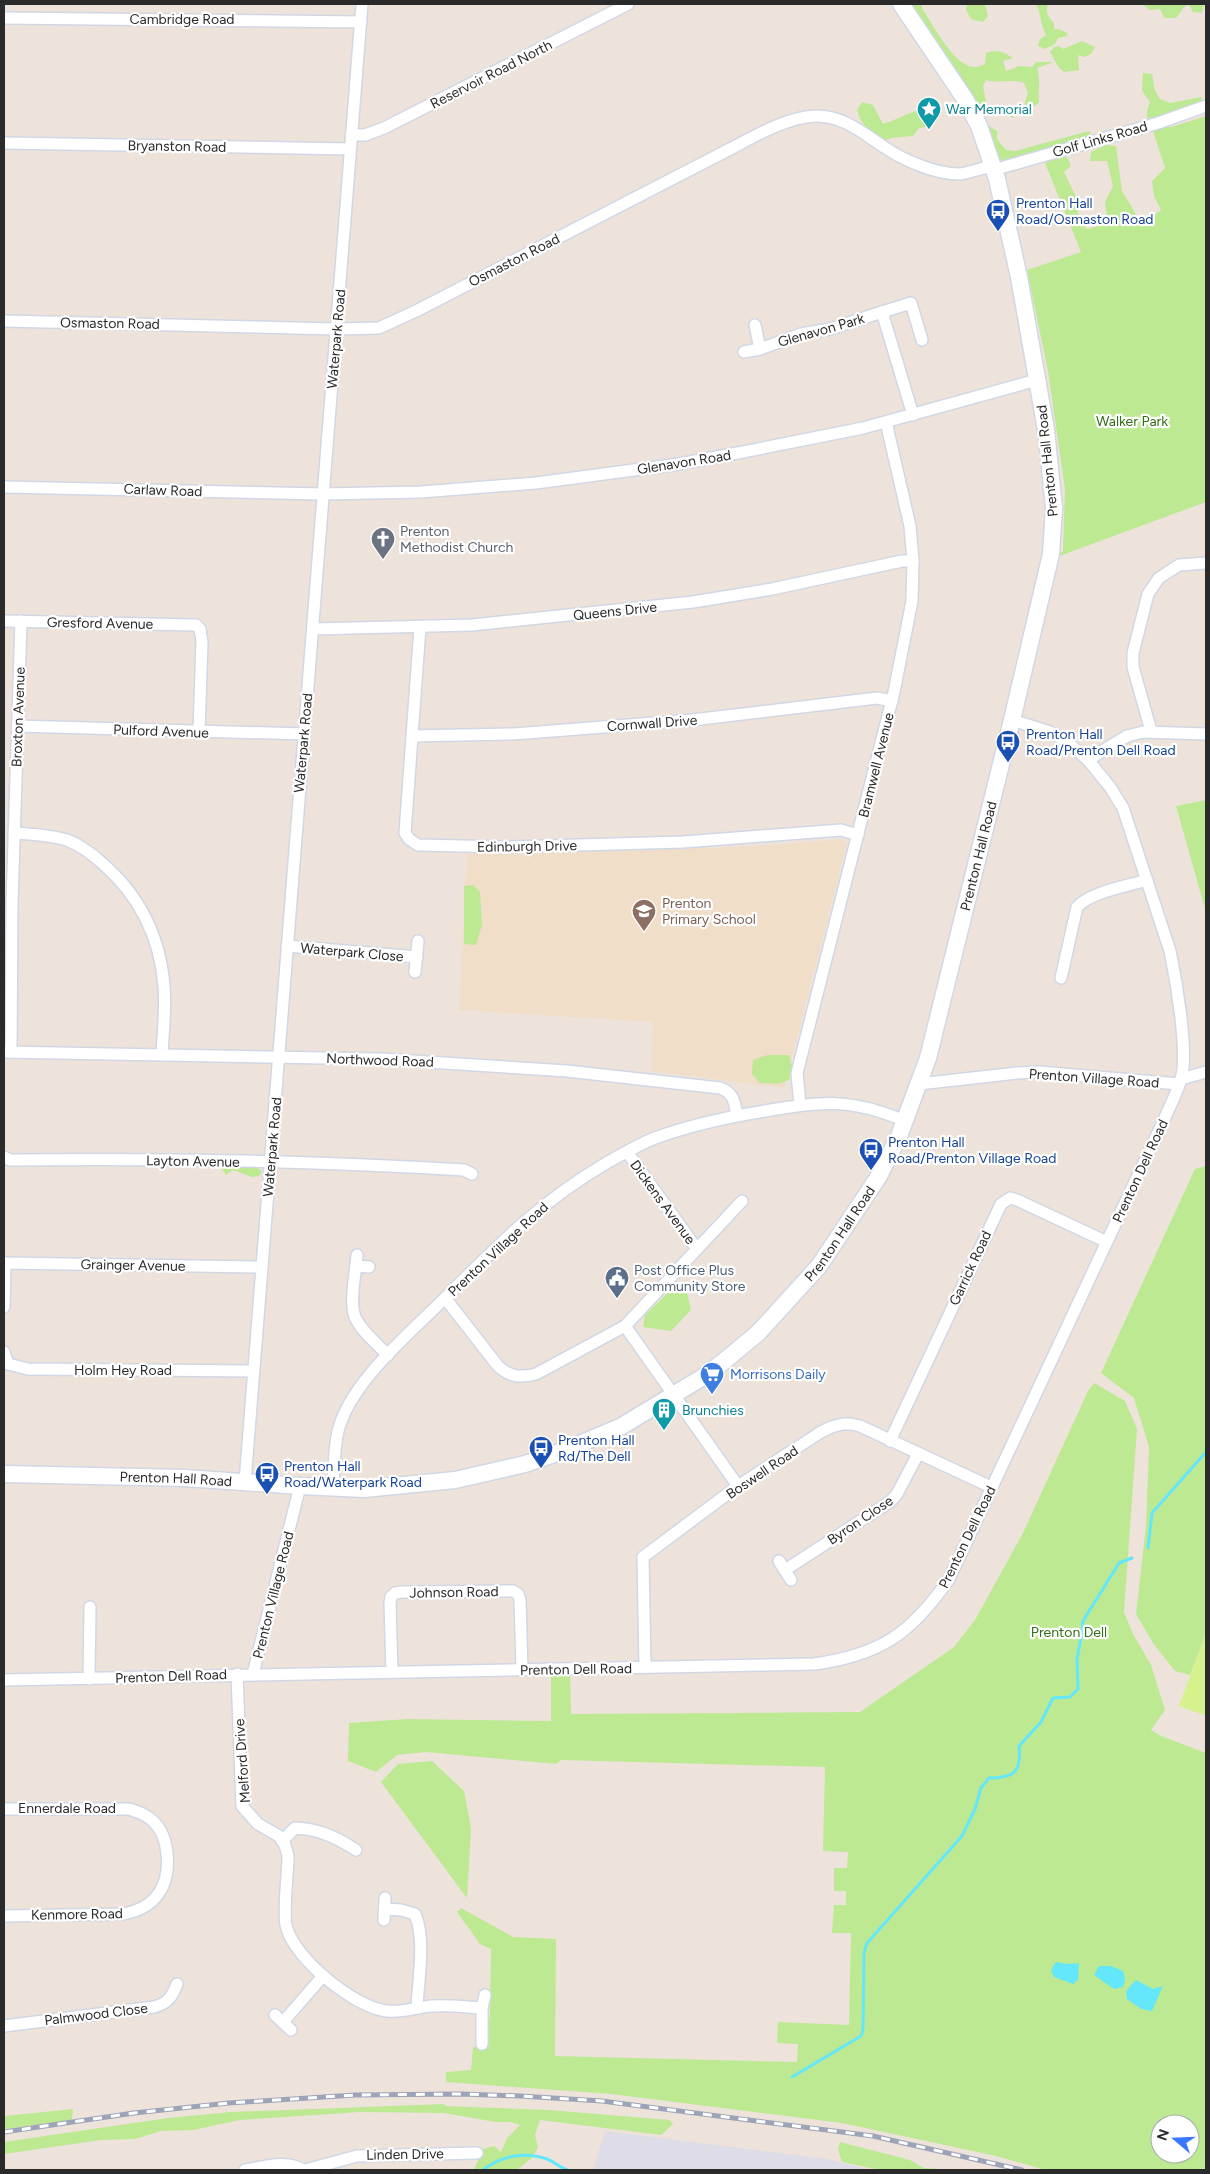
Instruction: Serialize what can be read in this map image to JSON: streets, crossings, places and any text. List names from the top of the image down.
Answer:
{
  "streets": {
    "street": [
      "Cambridge Road",
      "Reservoir Road North",
      "Golf Links Road",
      "Bryanston Road",
      "Osmaston Road",
      "Glenavon Park",
      "Waterpark Road",
      "Prenton Hall Road",
      "Glenavon Road",
      "Carlaw Road",
      "Queens Drive",
      "Gresford Avenue",
      "Broxton Avenue",
      "Cornwall Drive",
      "Pulford Avenue",
      "Bramwell Avenue",
      "Edinburgh Drive",
      "Waterpark Close",
      "Northwood Road",
      "Prenton Village Road",
      "Layton Avenue",
      "Prenton Dell Road",
      "Dickens Avenue",
      "Grainger Avenue",
      "Garrick Road",
      "Holm Hey Road",
      "Boswell Road",
      "Byron Close",
      "Johnson Road",
      "Melford Drive",
      "Ennerdale Road",
      "Kenmore Road",
      "Palmwood Close",
      "Linden Drive"
    ]
  },
  "crossings": [
    ["Cambridge Road", "Waterpark Road"],
    ["Reservoir Road North", "Waterpark Road"],
    ["Golf Links Road", "Osmaston Road"],
    ["Golf Links Road", "Prenton Hall Road"],
    ["Bryanston Road", "Waterpark Road"],
    ["Osmaston Road", "Waterpark Road"],
    ["Osmaston Road", "Prenton Hall Road"],
    ["Glenavon Park", "Glenavon Road"],
    ["Waterpark Road", "Prenton Hall Road"],
    ["Waterpark Road", "Glenavon Road"],
    ["Waterpark Road", "Carlaw Road"],
    ["Waterpark Road", "Queens Drive"],
    ["Waterpark Road", "Pulford Avenue"],
    ["Waterpark Road", "Waterpark Close"],
    ["Waterpark Road", "Northwood Road"],
    ["Waterpark Road", "Layton Avenue"],
    ["Waterpark Road", "Grainger Avenue"],
    ["Waterpark Road", "Holm Hey Road"],
    ["Prenton Hall Road", "Glenavon Road"],
    ["Prenton Hall Road", "Prenton Village Road"],
    ["Prenton Hall Road", "Prenton Dell Road"],
    ["Glenavon Road", "Carlaw Road"],
    ["Glenavon Road", "Bramwell Avenue"],
    ["Queens Drive", "Bramwell Avenue"],
    ["Queens Drive", "Edinburgh Drive"],
    ["Gresford Avenue", "Broxton Avenue"],
    ["Gresford Avenue", "Pulford Avenue"],
    ["Broxton Avenue", "Pulford Avenue"],
    ["Broxton Avenue", "Northwood Road"],
    ["Cornwall Drive", "Bramwell Avenue"],
    ["Cornwall Drive", "Edinburgh Drive"],
    ["Bramwell Avenue", "Edinburgh Drive"],
    ["Bramwell Avenue", "Prenton Village Road"],
    ["Northwood Road", "Prenton Village Road"],
    ["Prenton Village Road", "Prenton Dell Road"],
    ["Prenton Village Road", "Dickens Avenue"],
    ["Prenton Dell Road", "Garrick Road"],
    ["Prenton Dell Road", "Boswell Road"],
    ["Prenton Dell Road", "Johnson Road"],
    ["Prenton Dell Road", "Melford Drive"],
    ["Garrick Road", "Boswell Road"],
    ["Boswell Road", "Byron Close"],
    ["Ennerdale Road", "Kenmore Road"]
  ],
  "parks": ["Walker Park", "Prenton Dell"],
  "places": {
    "place": ["War Memorial"],
    "bus stop": [
      "Prenton Hall Road/Osmaston Road",
      "Prenton Hall Road/Prenton Dell Road",
      "Prenton Hall Road/Prenton Village Road",
      "Prenton Hall Rd/The Dell",
      "Prenton Hall Road/Waterpark Road"
    ],
    "church": ["Prenton Methodist Church"],
    "school or university": ["Prenton Primary School"],
    "public building": ["Post Office Plus Community Store"],
    "supermarket": ["Morrisons Daily"],
    "building": ["Brunchies"]
  },
  "north": "left"
}
